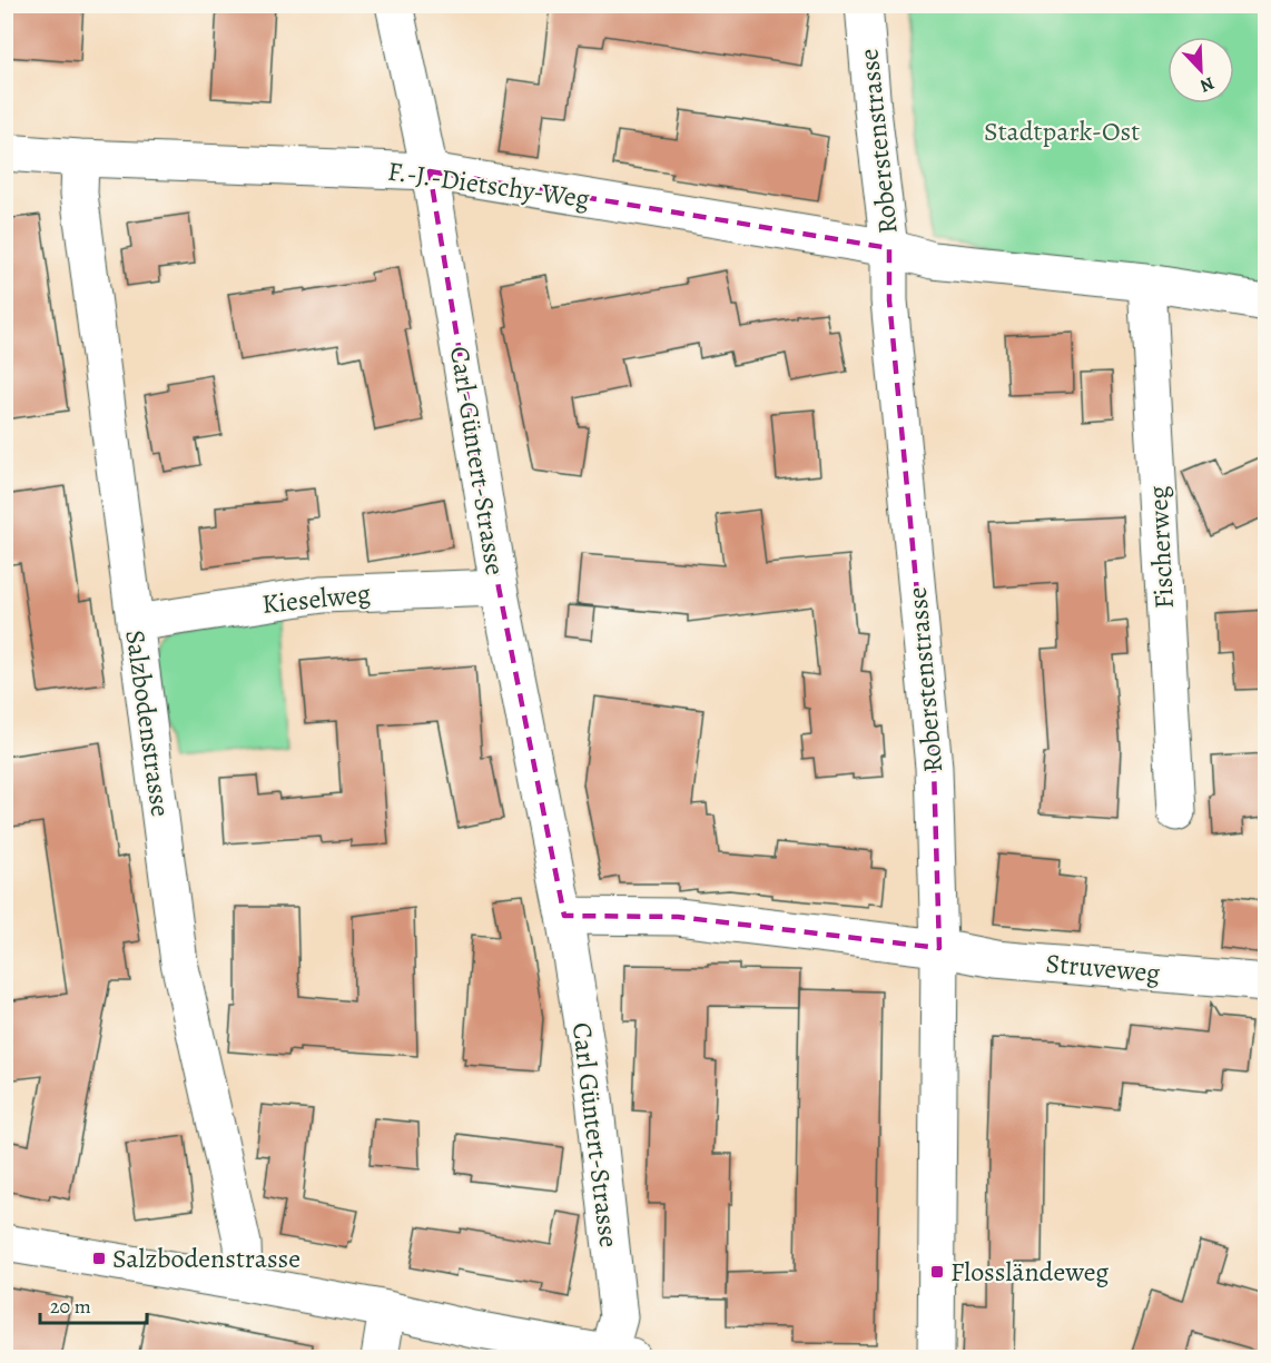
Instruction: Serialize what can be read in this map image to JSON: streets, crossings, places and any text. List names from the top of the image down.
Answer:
{
  "streets": {
    "street": [
      "Roberstenstrasse",
      "F.-J.-Dietschy-Weg",
      "Carl-Güntert-Strasse",
      "Fischerweg",
      "Kieselweg",
      "Salzbodenstrasse",
      "Struveweg",
      "Carl Güntert-Strasse"
    ]
  },
  "crossings": [
    ["Roberstenstrasse", "F.-J.-Dietschy-Weg"],
    ["Roberstenstrasse", "Struveweg"],
    ["F.-J.-Dietschy-Weg", "Carl-Güntert-Strasse"],
    ["F.-J.-Dietschy-Weg", "Salzbodenstrasse"],
    ["Carl-Güntert-Strasse", "Kieselweg"],
    ["Carl-Güntert-Strasse", "Struveweg"],
    ["Carl-Güntert-Strasse", "Carl Güntert-Strasse"],
    ["Kieselweg", "Salzbodenstrasse"],
    ["Struveweg", "Carl Güntert-Strasse"]
  ],
  "parks": ["Stadtpark-Ost"],
  "places": {
    "transit": ["Salzbodenstrasse", "Flossländeweg"]
  },
  "scale_bar": "20 m",
  "north": "bottom right"
}
